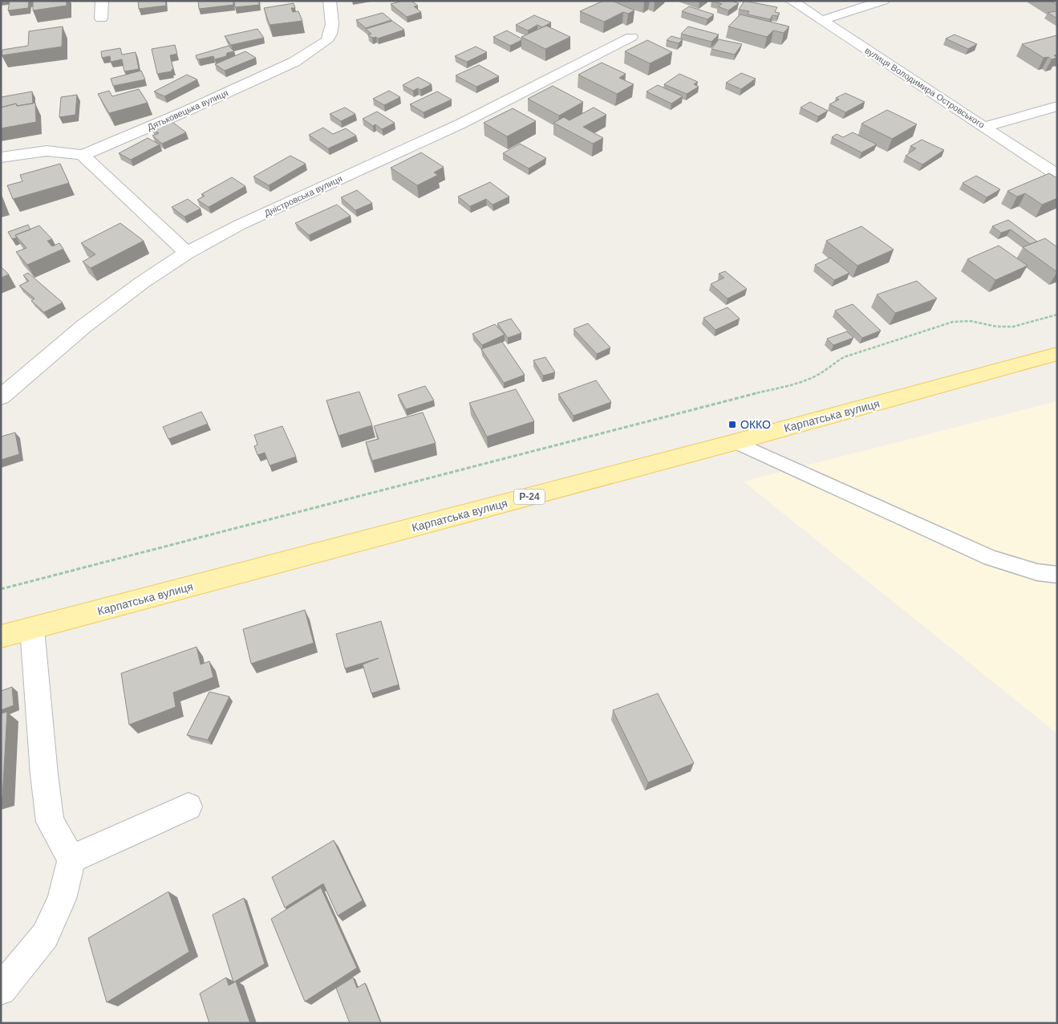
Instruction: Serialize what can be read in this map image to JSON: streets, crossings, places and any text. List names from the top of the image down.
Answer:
{
  "streets": {
    "main road": ["Карпатська вулиця", "Р-24"],
    "street": ["вулиця Володимира Островського", "Дятьковецька вулиця", "Дністровська вулиця"]
  },
  "places": {
    "transit": ["ОККО"]
  }
}
